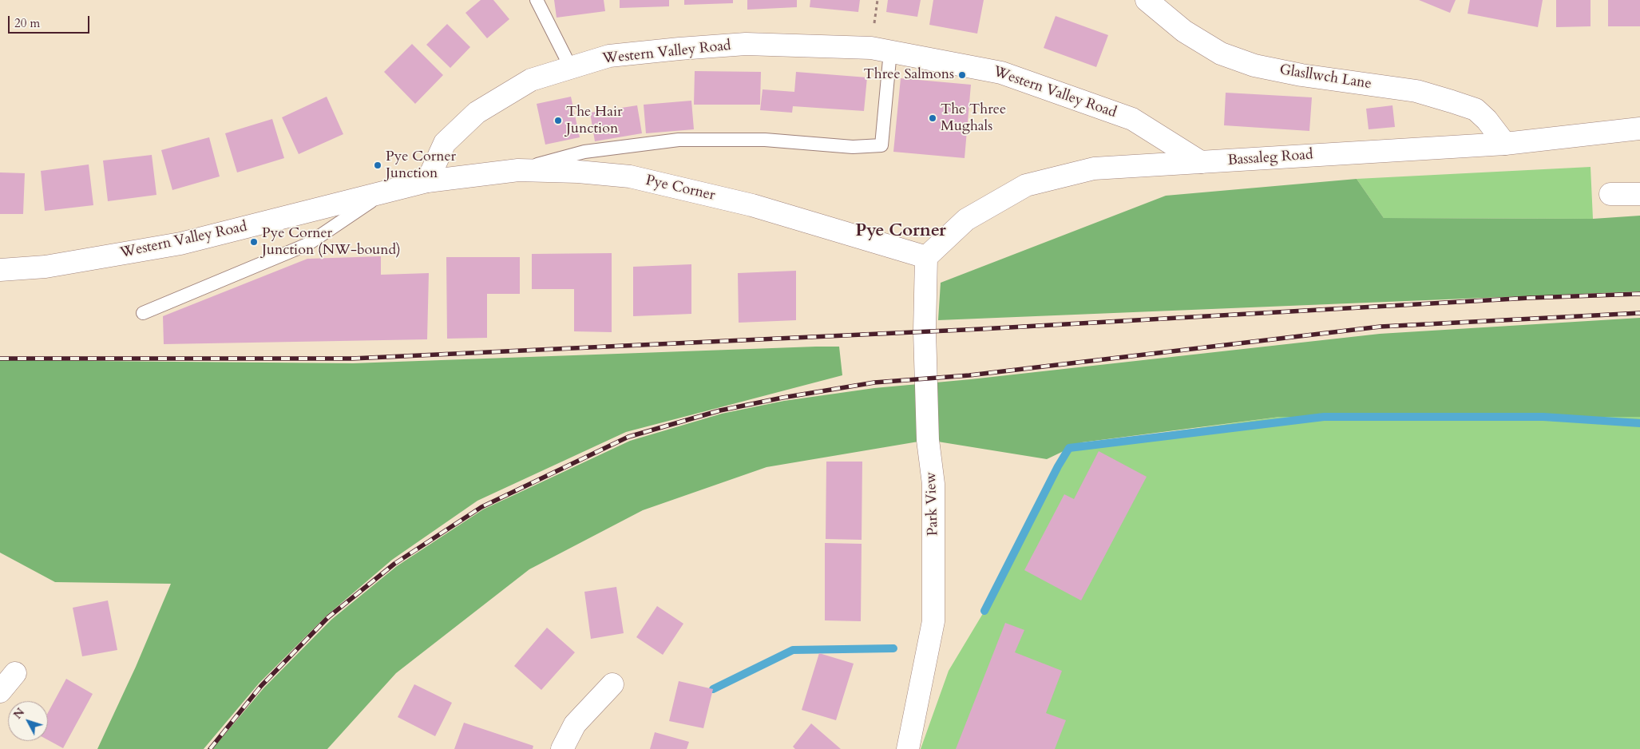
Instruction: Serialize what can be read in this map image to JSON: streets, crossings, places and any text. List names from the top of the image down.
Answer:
{
  "streets": {
    "street": [
      "Western Valley Road",
      "Glasllwch Lane",
      "Bassaleg Road",
      "Pye Corner",
      "Park View"
    ]
  },
  "crossings": [
    ["Western Valley Road", "Bassaleg Road"],
    ["Western Valley Road", "Pye Corner"],
    ["Glasllwch Lane", "Bassaleg Road"],
    ["Bassaleg Road", "Pye Corner"],
    ["Bassaleg Road", "Park View"],
    ["Pye Corner", "Park View"]
  ],
  "districts": ["Pye Corner"],
  "places": [
    "Three Salmons",
    "The Three Mughals",
    "The Hair Junction",
    "Pye Corner Junction",
    "Pye Corner Junction (NW-bound)"
  ],
  "scale_bar": "20 m",
  "north": "top left"
}
